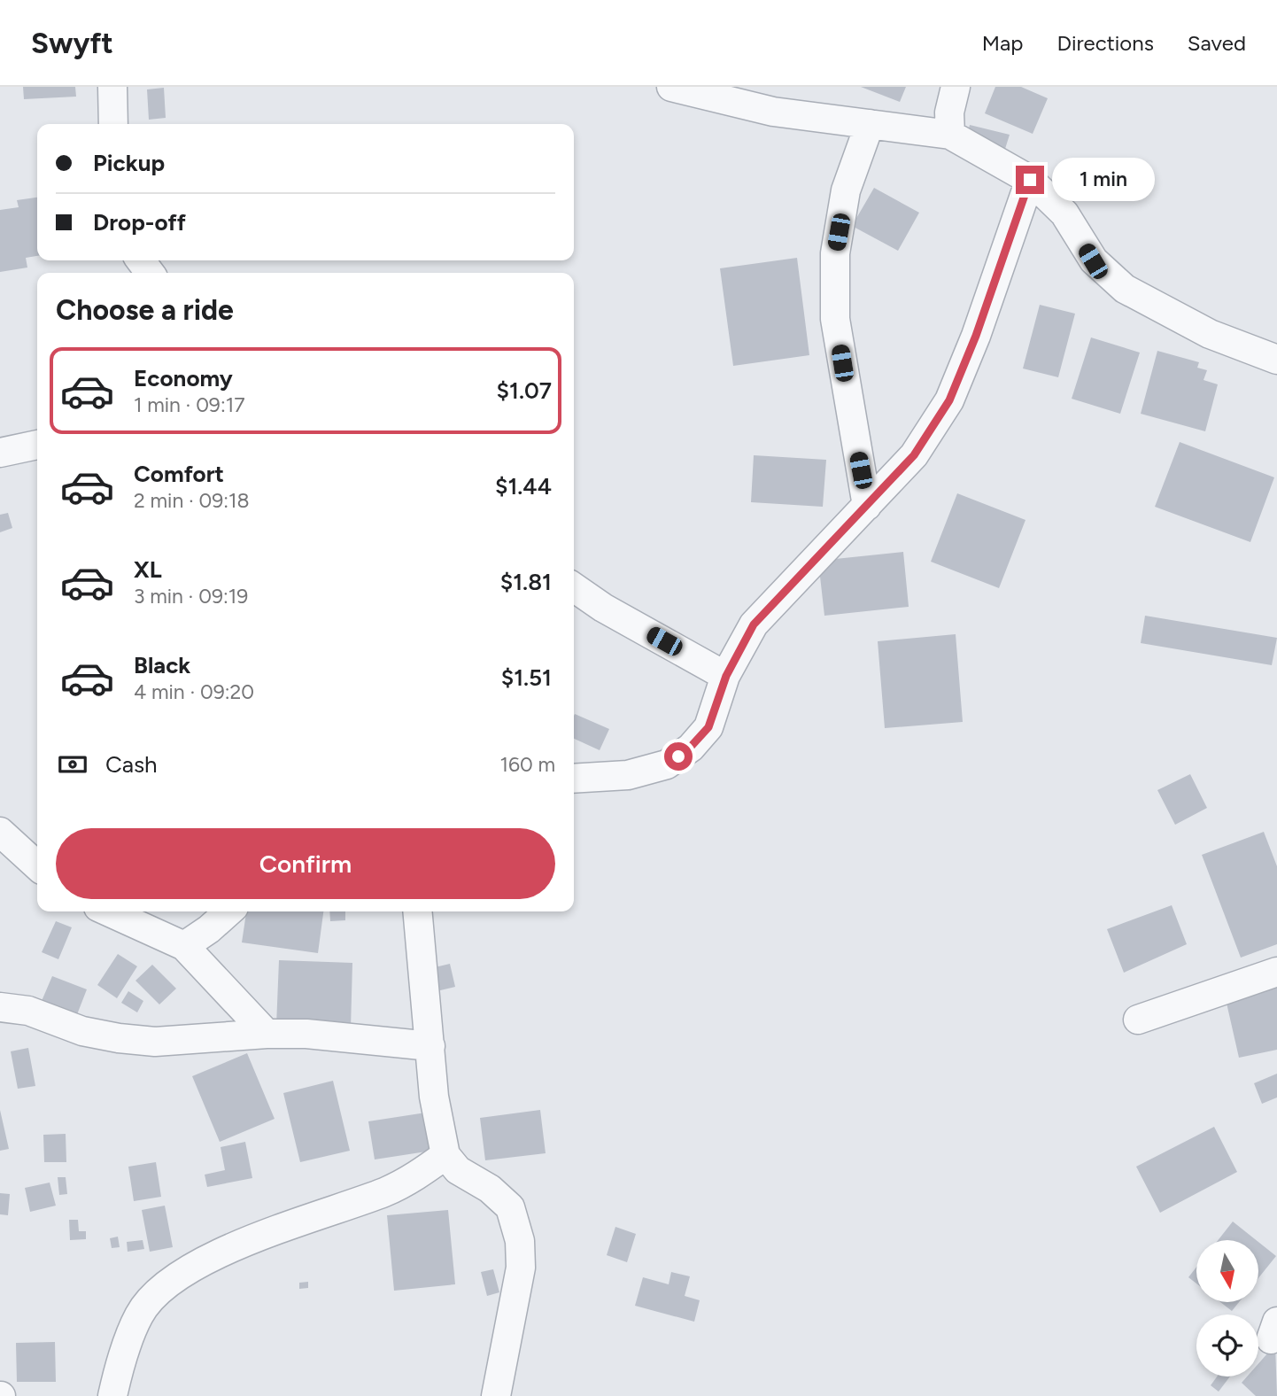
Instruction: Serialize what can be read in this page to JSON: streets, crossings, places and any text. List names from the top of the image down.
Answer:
{
  "north": "bottom",
  "page": {
    "header": "Swyft",
    "nav": ["Map", "Directions", "Saved"],
    "banner": ["Pickup", "Drop-off"],
    "bubble": "1 min",
    "heading": "Choose a ride",
    "list": [
      {
        "name": "Economy",
        "note": "1 min · 09:17",
        "value": "$1.07"
      },
      {
        "name": "Comfort",
        "note": "2 min · 09:18",
        "value": "$1.44"
      },
      {
        "name": "XL",
        "note": "3 min · 09:19",
        "value": "$1.81"
      },
      {
        "name": "Black",
        "note": "4 min · 09:20",
        "value": "$1.51"
      }
    ],
    "pay": ["Cash", "160 m"],
    "buttons": "Confirm"
  }
}
